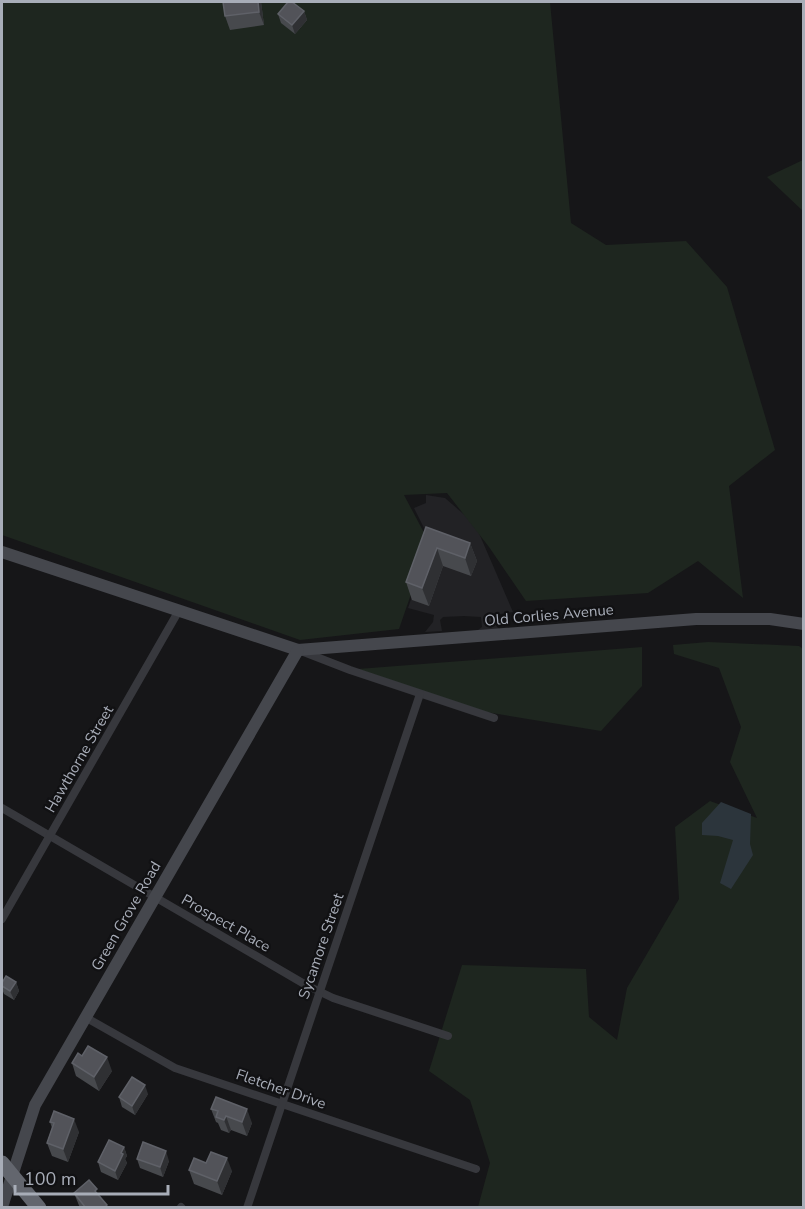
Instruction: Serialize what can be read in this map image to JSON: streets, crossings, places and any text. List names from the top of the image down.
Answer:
{
  "streets": {
    "street": [
      "Old Corlies Avenue",
      "Hawthorne Street",
      "Green Grove Road",
      "Prospect Place",
      "Sycamore Street",
      "Fletcher Drive"
    ]
  },
  "crossings": [
    ["Old Corlies Avenue", "Hawthorne Street"],
    ["Old Corlies Avenue", "Green Grove Road"],
    ["Old Corlies Avenue", "Sycamore Street"],
    ["Hawthorne Street", "Prospect Place"],
    ["Green Grove Road", "Prospect Place"],
    ["Green Grove Road", "Fletcher Drive"],
    ["Prospect Place", "Sycamore Street"],
    ["Sycamore Street", "Fletcher Drive"]
  ],
  "scale_bar": "100 m"
}
